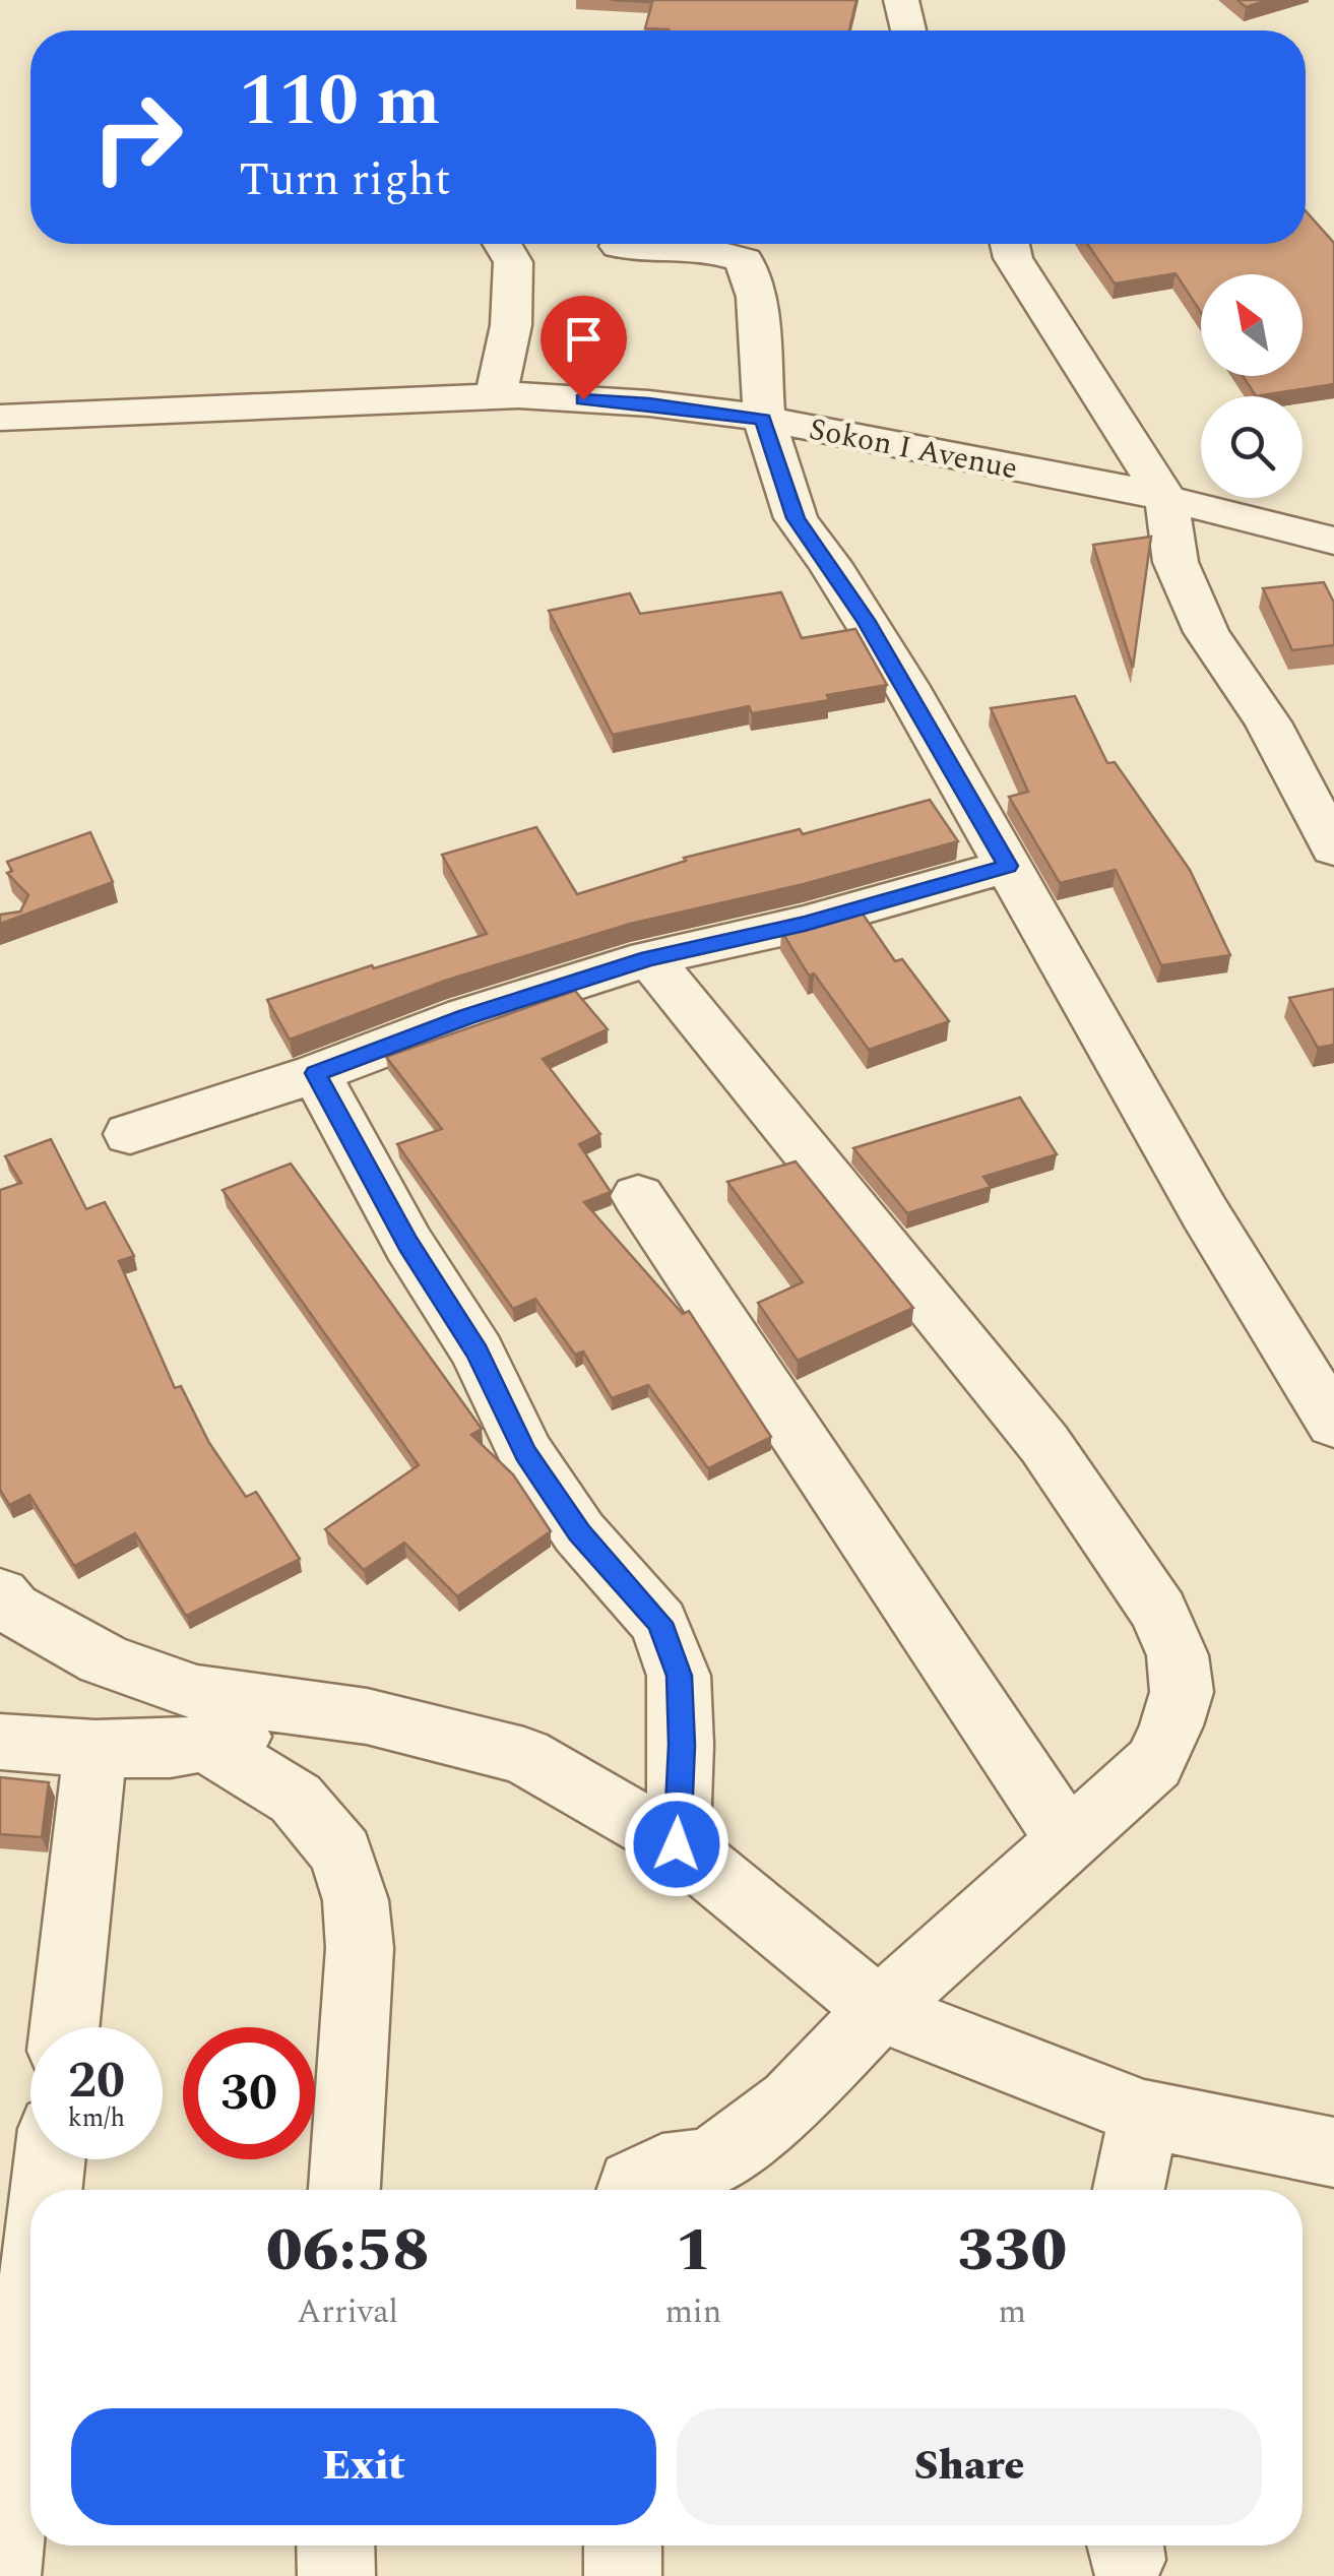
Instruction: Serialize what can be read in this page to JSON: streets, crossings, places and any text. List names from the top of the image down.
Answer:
{
  "streets": {
    "street": ["Sokon I Avenue"]
  },
  "north": "top left",
  "page": {
    "turn": ["110 m", "Turn right"],
    "speed": "20 km/h",
    "limit": "30",
    "eta": [
      "06:58",
      "Arrival",
      "1",
      "min",
      "330",
      "m"
    ],
    "buttons": ["Exit", "Share"]
  }
}
